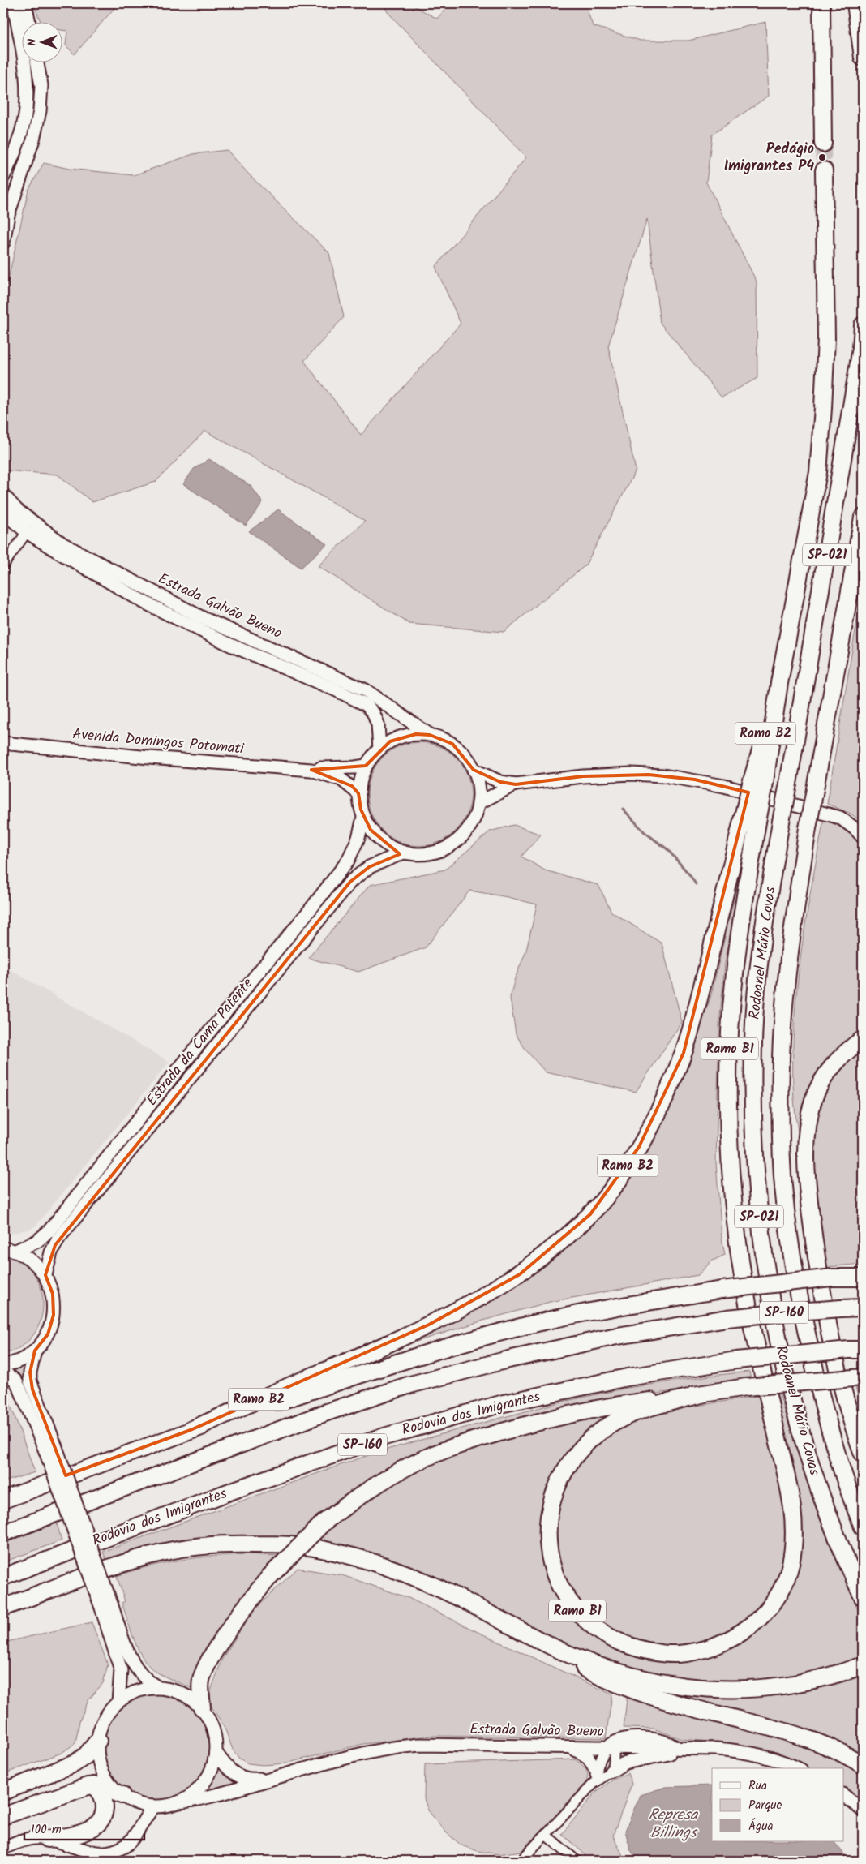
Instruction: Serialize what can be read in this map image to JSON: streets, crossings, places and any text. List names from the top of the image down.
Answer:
{
  "streets": {
    "highway": [
      "SP-021",
      "Ramo B2",
      "Rodoanel Mário Covas",
      "Ramo B1",
      "SP-160",
      "Rodovia dos Imigrantes"
    ],
    "main road": ["Estrada Galvão Bueno", "Avenida Domingos Potomati", "Estrada da Cama Patente"]
  },
  "crossings": [
    ["Estrada Galvão Bueno", "Avenida Domingos Potomati"],
    ["Estrada Galvão Bueno", "Estrada da Cama Patente"],
    ["Ramo B2", "Ramo B1"],
    ["Avenida Domingos Potomati", "Estrada da Cama Patente"]
  ],
  "water": ["Represa Billings"],
  "places": ["Pedágio Imigrantes P4"],
  "legend": ["Rua", "Parque", "Água"],
  "scale_bar": "100 m",
  "north": "left"
}
